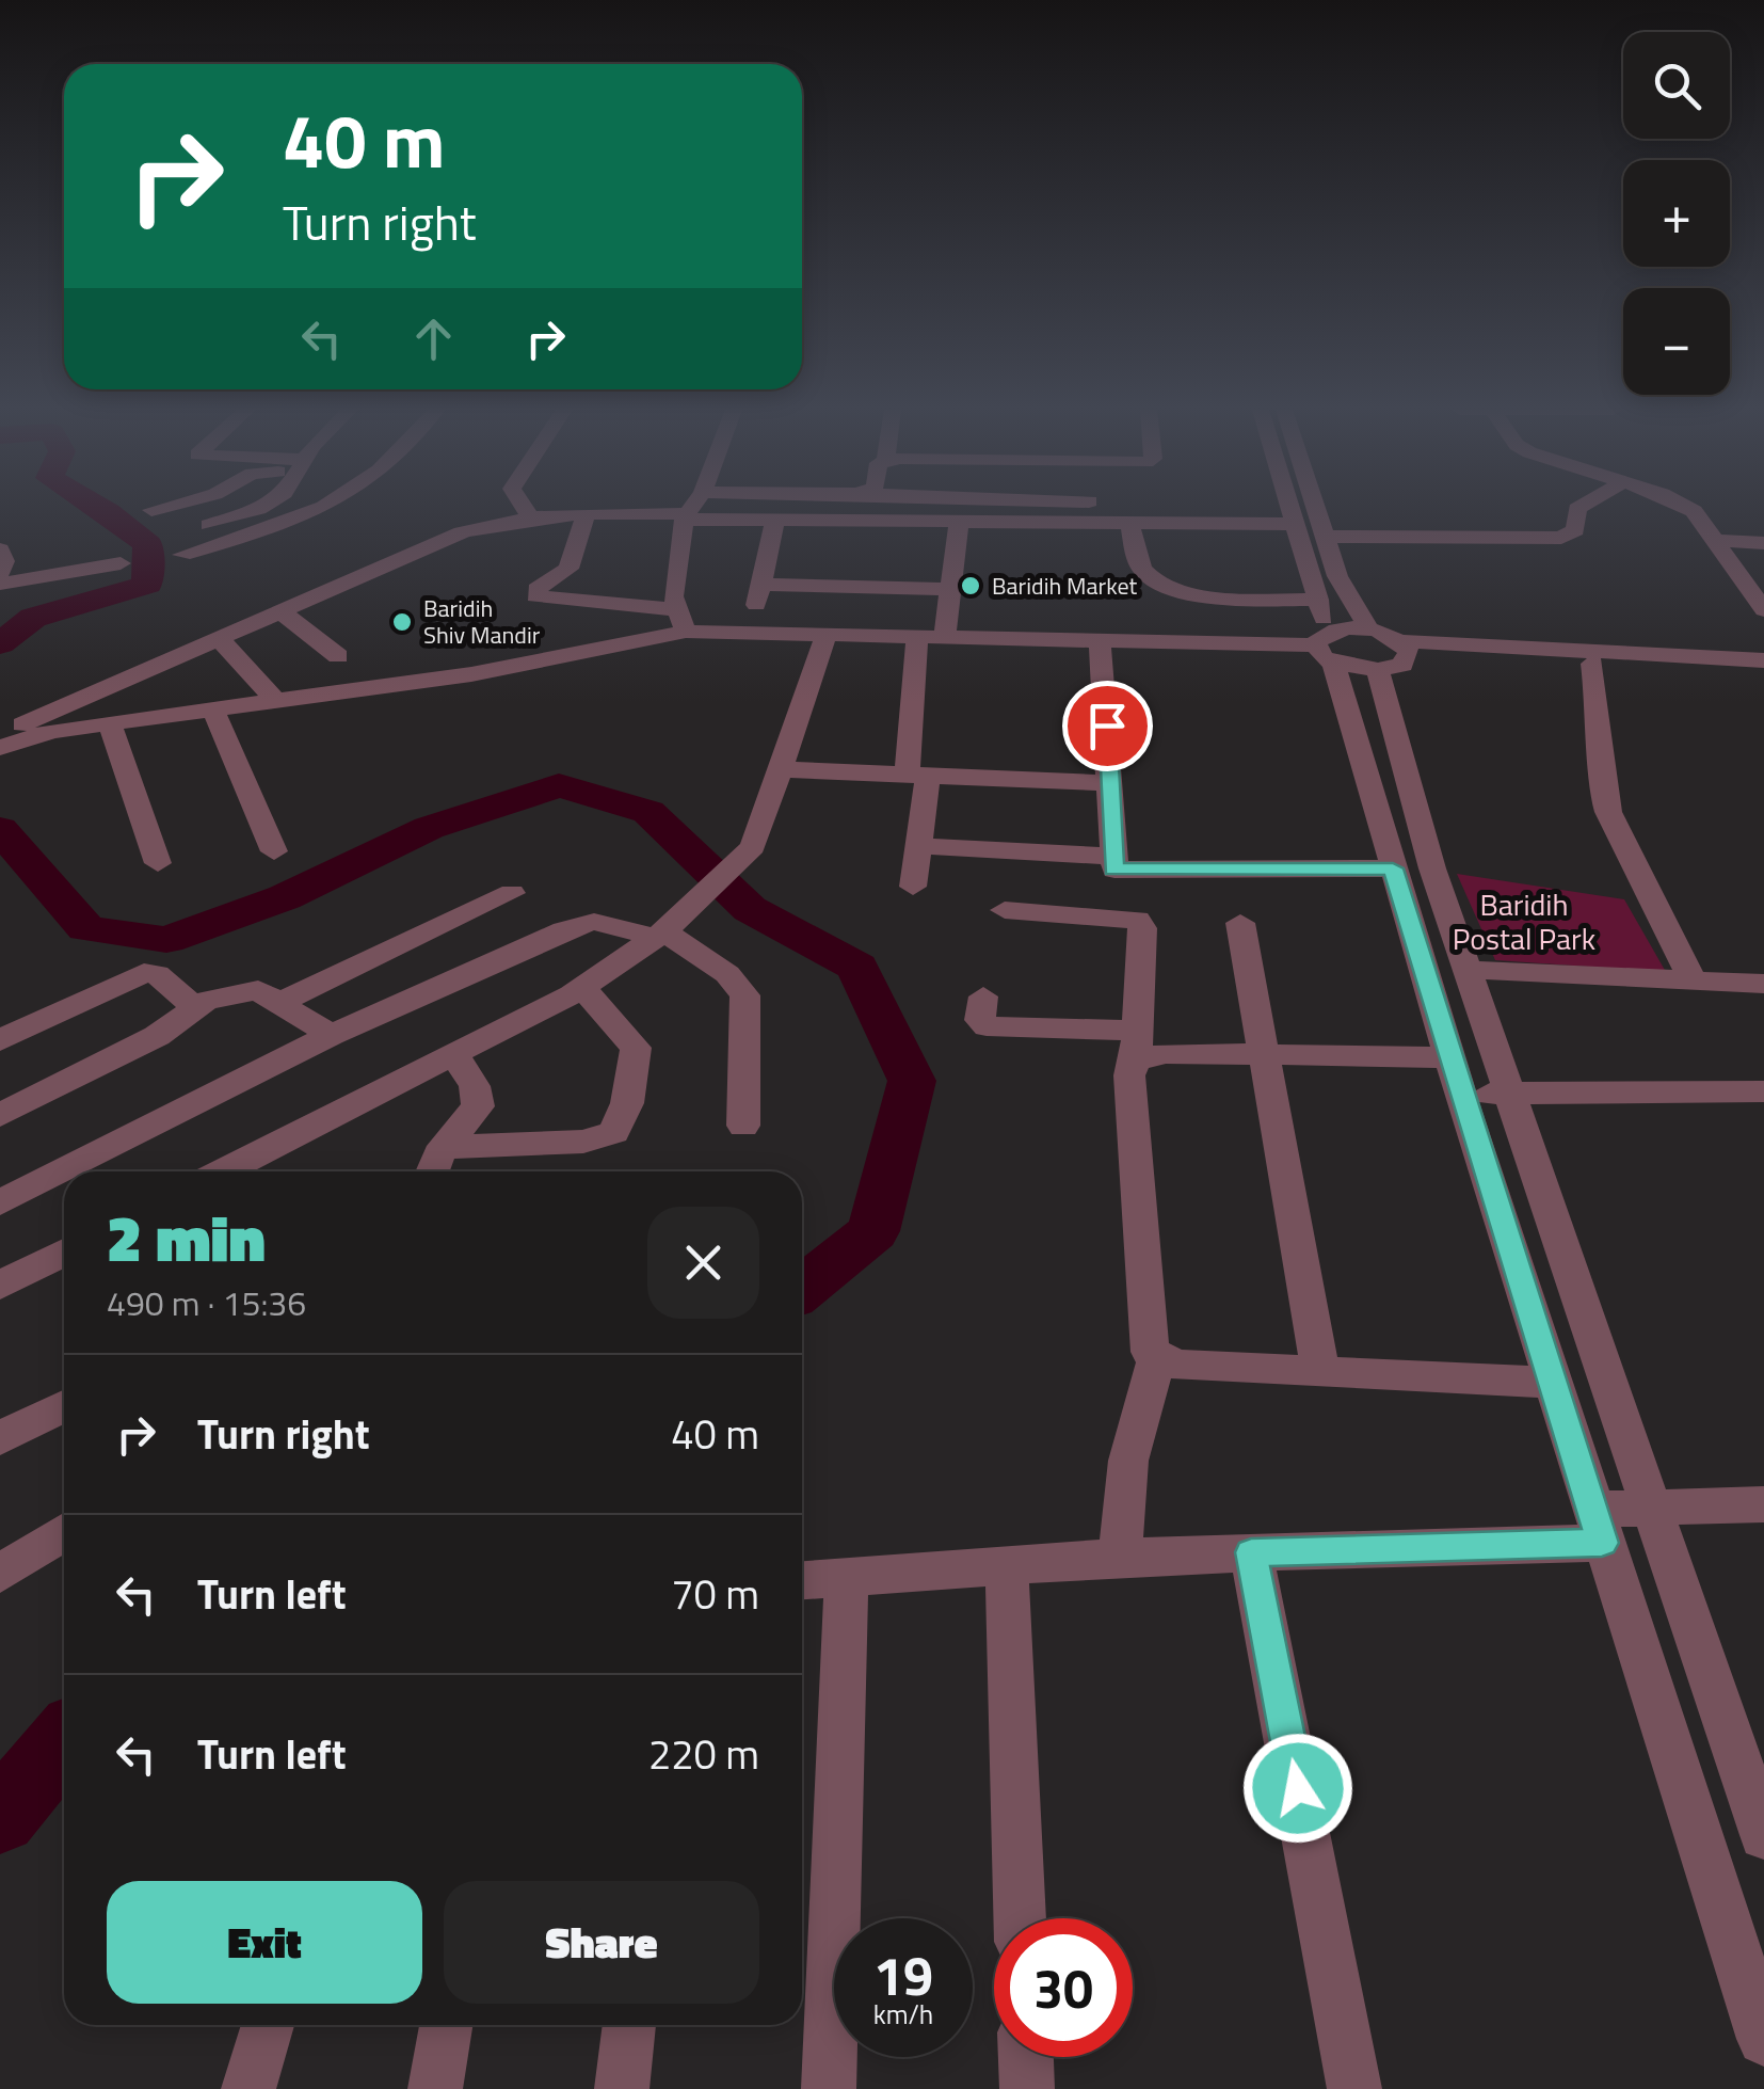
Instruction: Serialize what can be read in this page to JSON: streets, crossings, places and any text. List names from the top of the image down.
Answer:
{
  "parks": ["Baridih Postal Park"],
  "places": ["Baridih Market", "Baridih Shiv Mandir"],
  "page": {
    "map_buttons": ["+", "−"],
    "turn": ["40 m", "Turn right"],
    "heading": ["2 min", "490 m · 15:36"],
    "list": [
      {
        "name": "Turn right",
        "value": "40 m"
      },
      {
        "name": "Turn left",
        "value": "70 m"
      },
      {
        "name": "Turn left",
        "value": "220 m"
      }
    ],
    "buttons": ["Exit", "Share"],
    "speed": "19 km/h",
    "limit": "30"
  }
}
